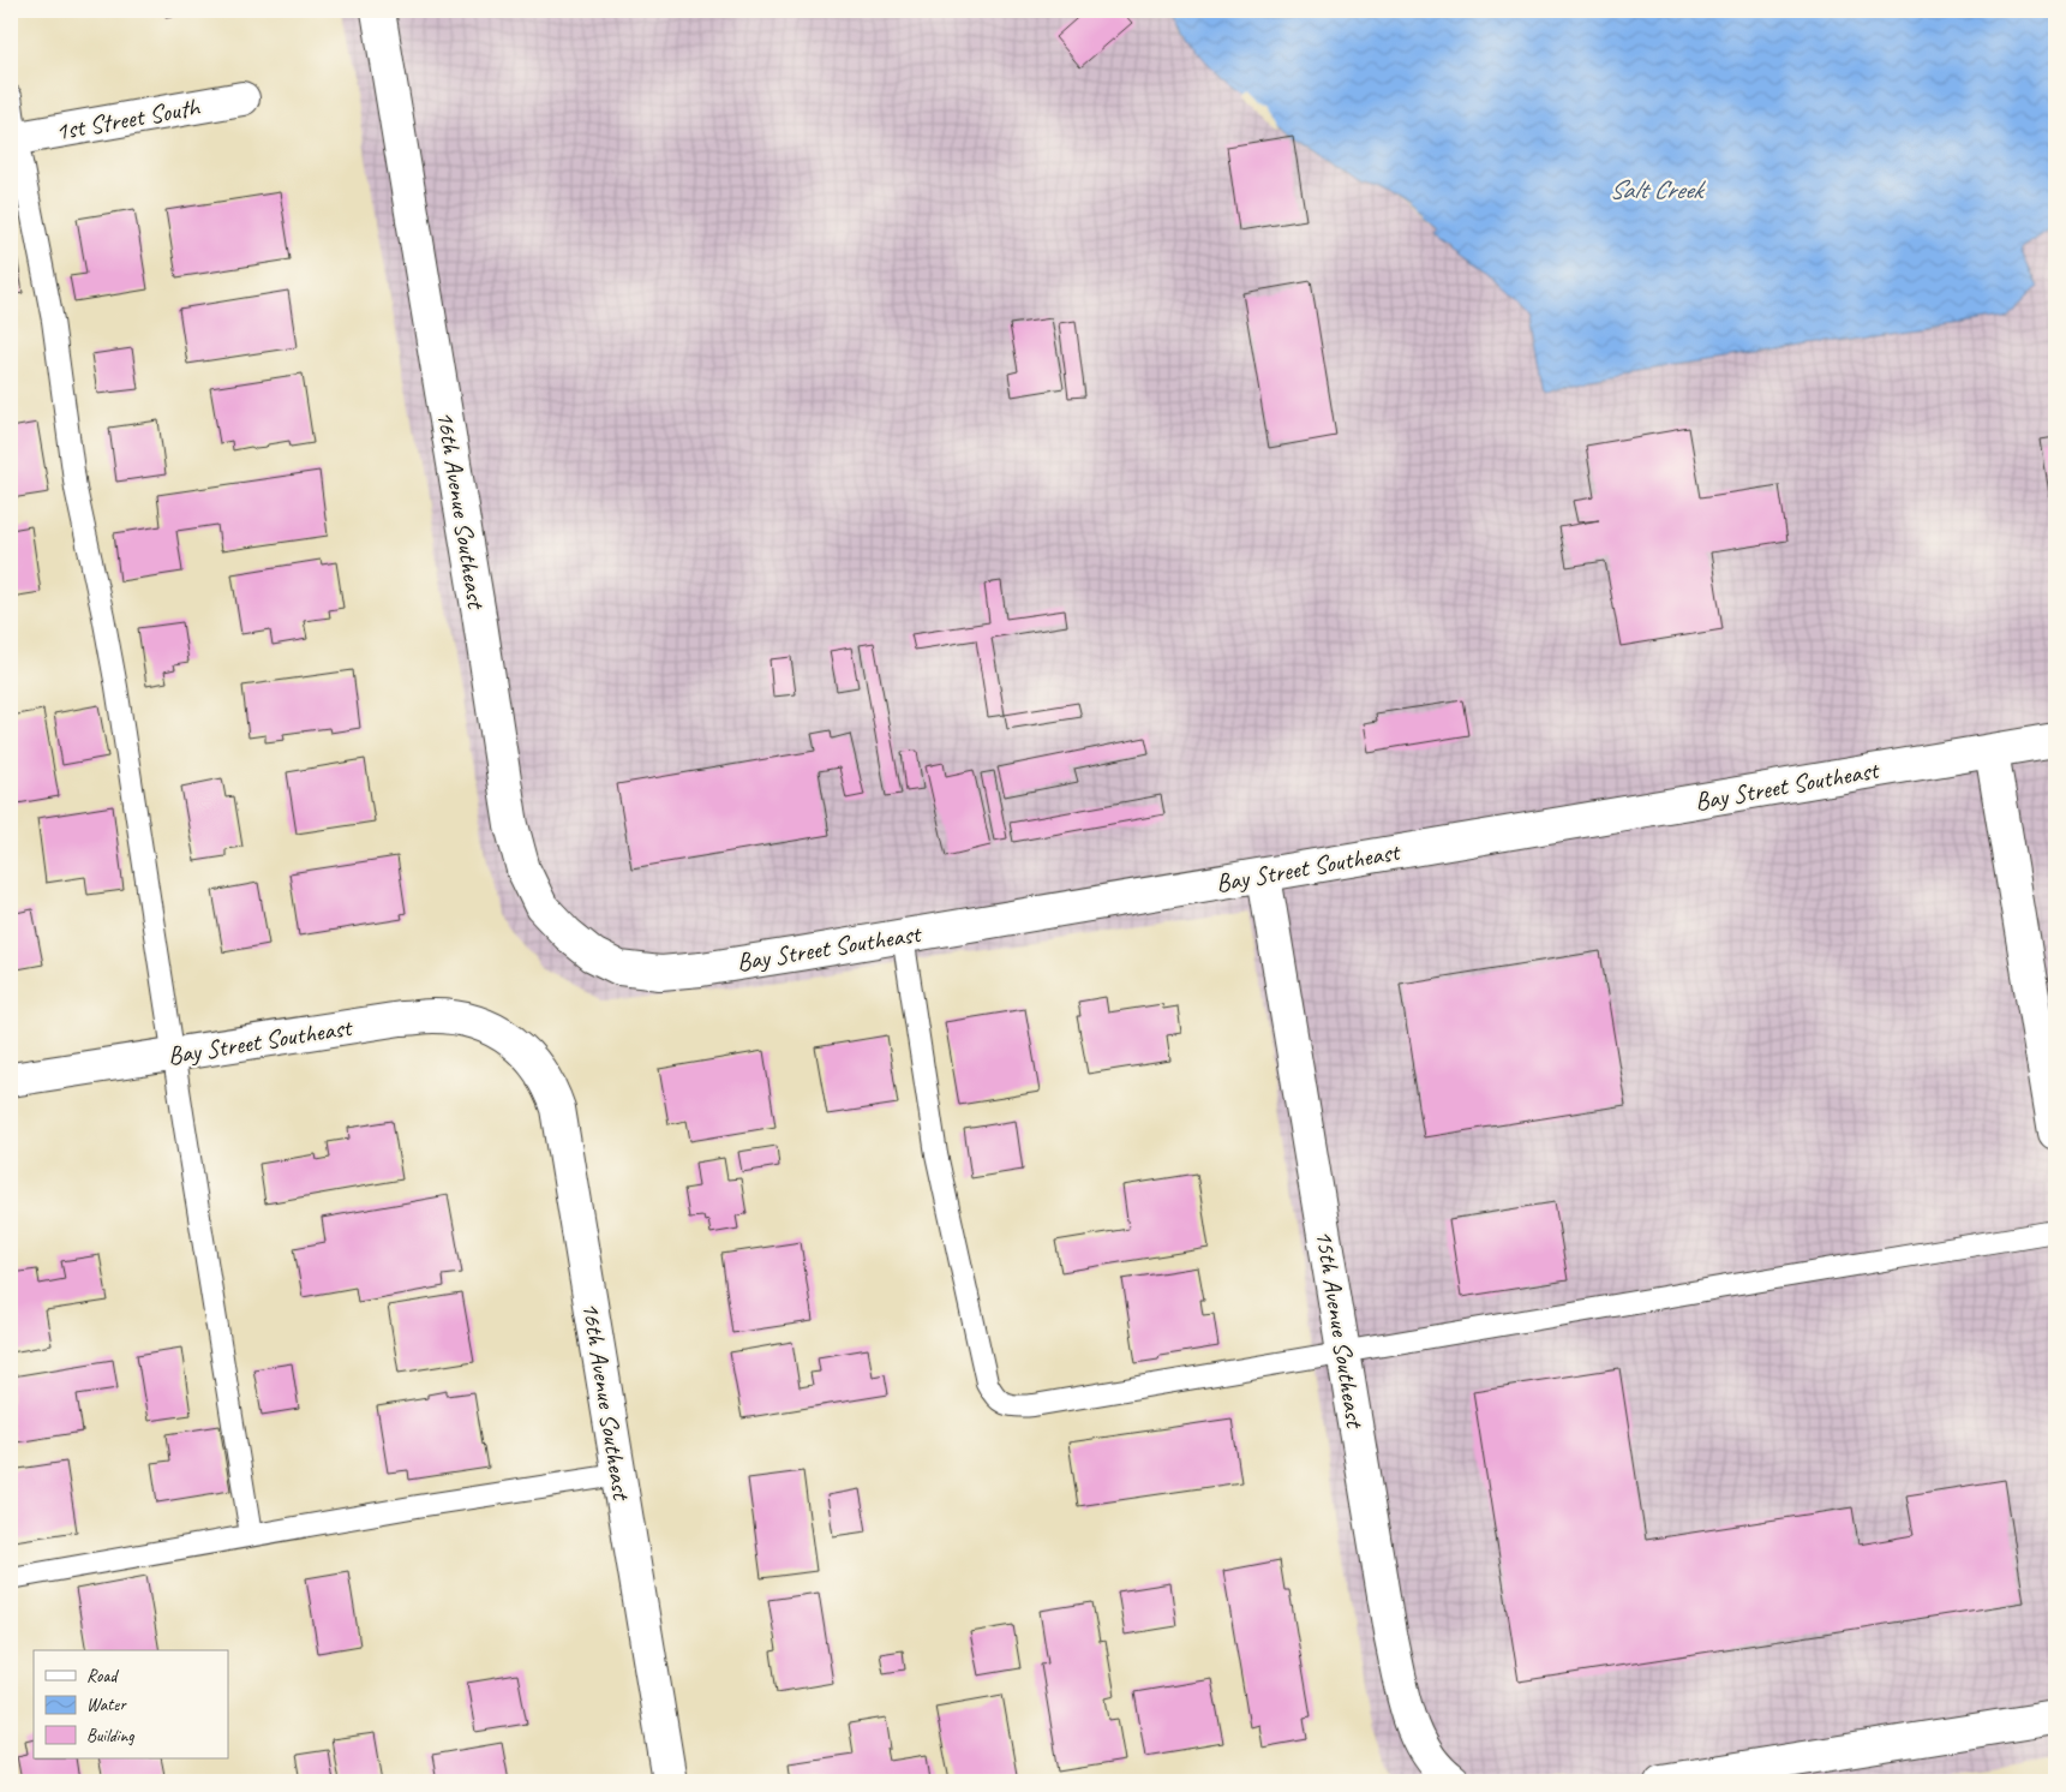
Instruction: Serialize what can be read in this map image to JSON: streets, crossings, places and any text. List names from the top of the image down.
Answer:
{
  "streets": {
    "street": [
      "1st Street South",
      "16th Avenue Southeast",
      "Bay Street Southeast",
      "15th Avenue Southeast"
    ]
  },
  "crossings": [
    ["16th Avenue Southeast", "Bay Street Southeast"],
    ["Bay Street Southeast", "15th Avenue Southeast"]
  ],
  "water": ["Salt Creek"],
  "legend": ["Road", "Water", "Building"]
}
